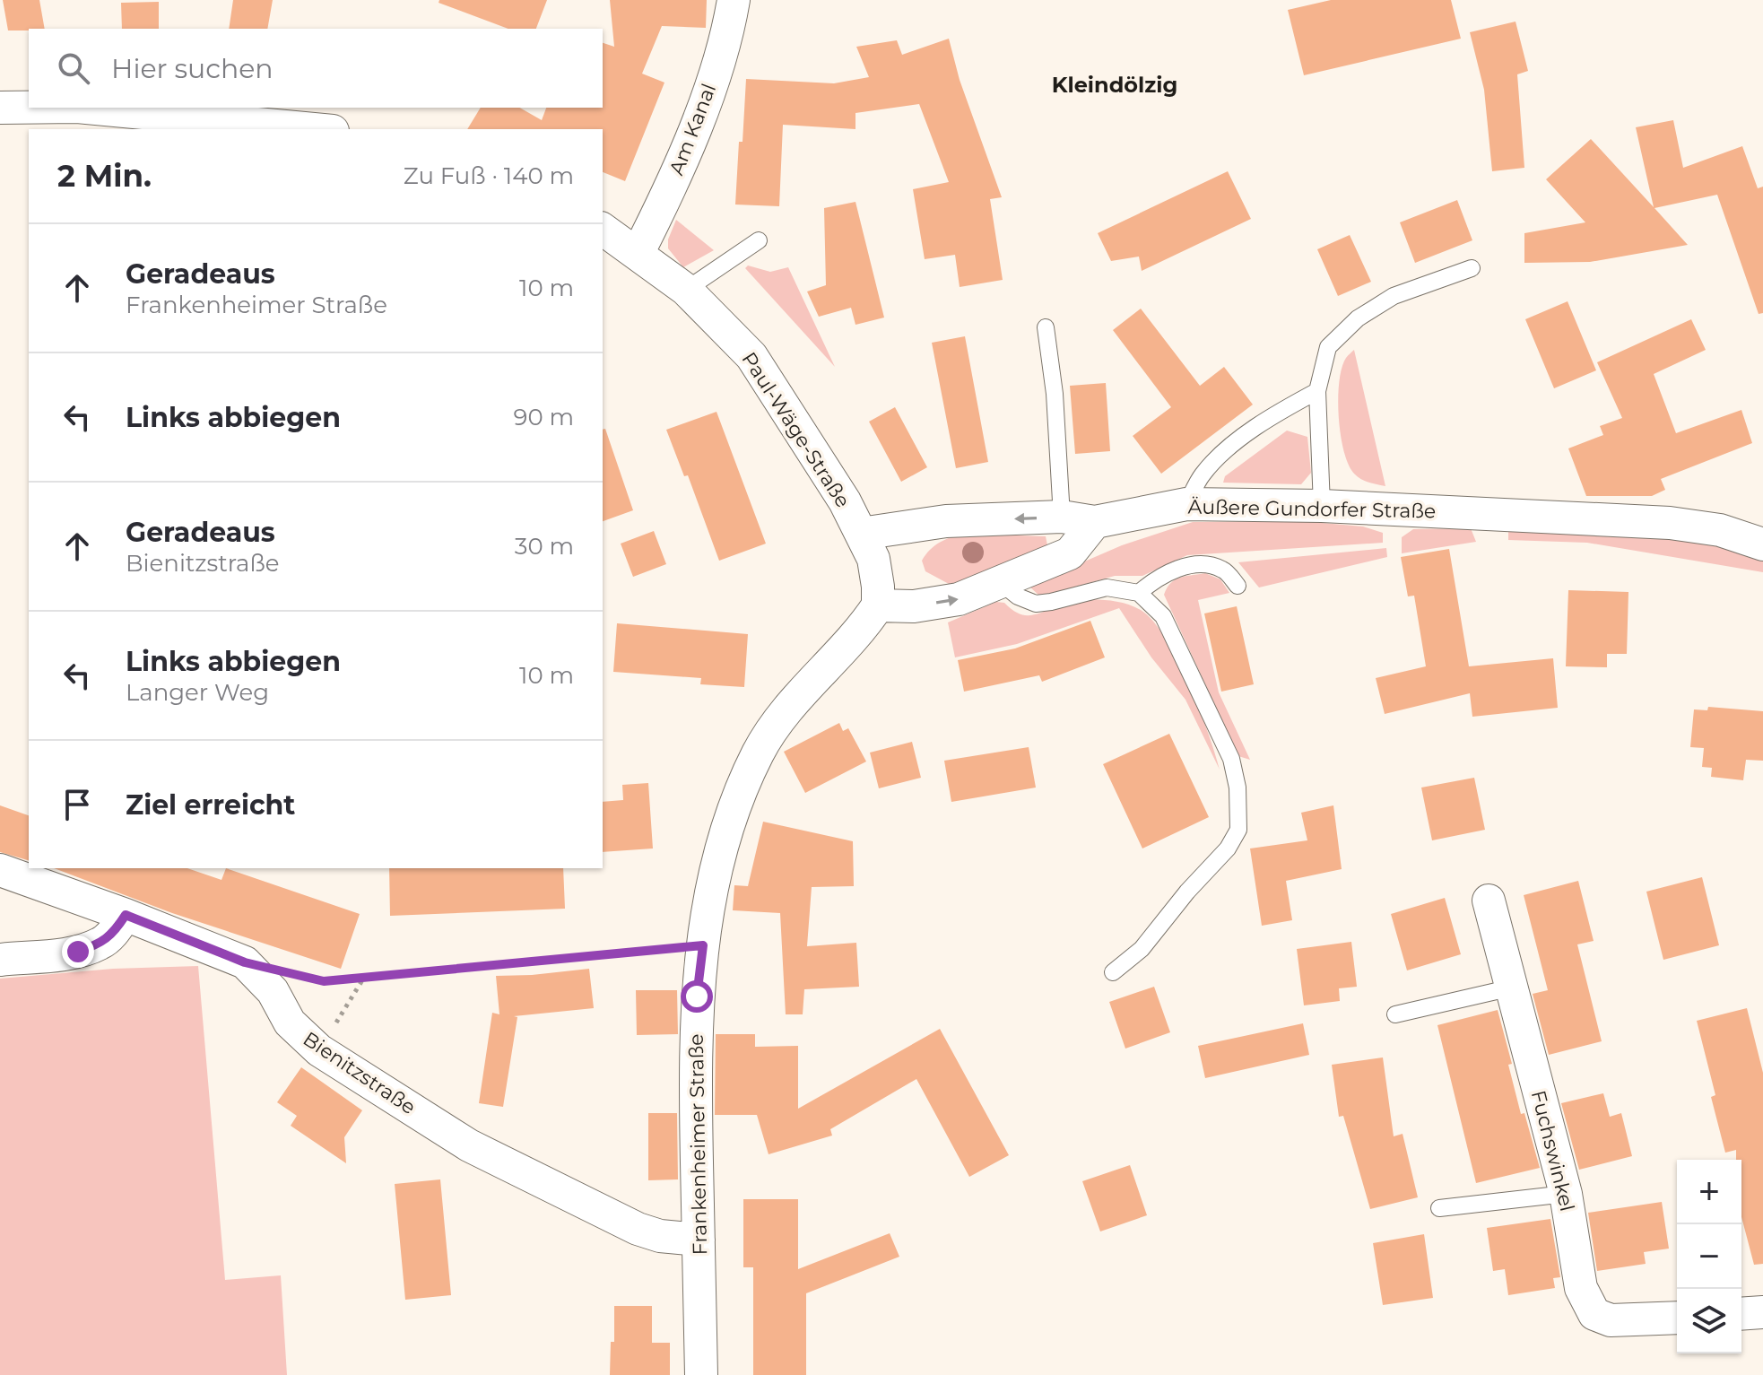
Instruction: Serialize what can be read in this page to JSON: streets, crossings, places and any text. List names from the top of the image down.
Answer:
{
  "streets": {
    "street": [
      "Am Kanal",
      "Paul-Wäge-Straße",
      "Äußere Gundorfer Straße",
      "Bienitzstraße",
      "Frankenheimer Straße",
      "Fuchswinkel"
    ]
  },
  "crossings": [
    ["Am Kanal", "Paul-Wäge-Straße"],
    ["Paul-Wäge-Straße", "Äußere Gundorfer Straße"],
    ["Paul-Wäge-Straße", "Frankenheimer Straße"],
    ["Bienitzstraße", "Frankenheimer Straße"]
  ],
  "districts": ["Kleindölzig"],
  "page": {
    "search": "Hier suchen",
    "heading": ["2 Min.", "Zu Fuß · 140 m"],
    "list": [
      ["Geradeaus", "Frankenheimer Straße", "10 m"],
      ["Links abbiegen", "90 m"],
      ["Geradeaus", "Bienitzstraße", "30 m"],
      ["Links abbiegen", "Langer Weg", "10 m"],
      "Ziel erreicht"
    ],
    "map_buttons": ["+", "−"]
  }
}
